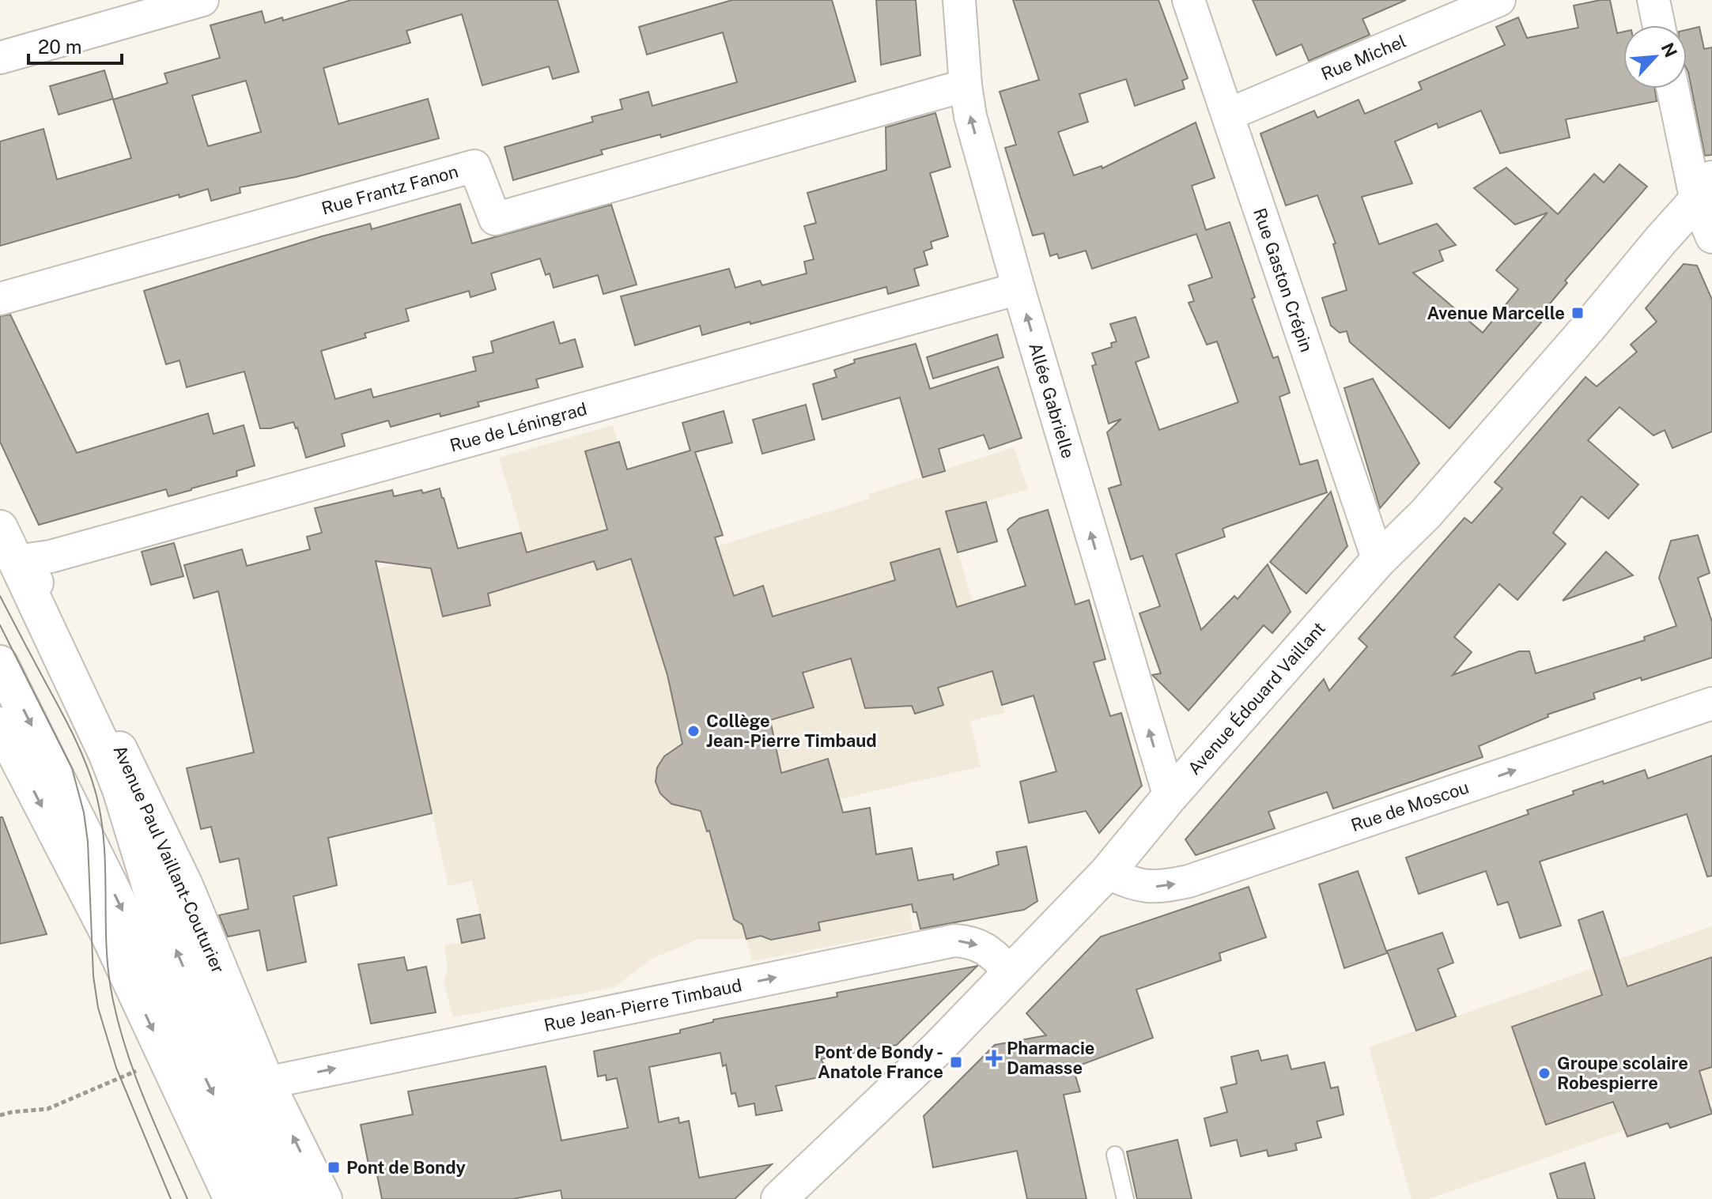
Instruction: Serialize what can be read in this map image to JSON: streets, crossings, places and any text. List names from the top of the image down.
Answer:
{
  "streets": {
    "main road": ["Avenue Édouard Vaillant", "Avenue Paul Vaillant-Couturier"],
    "street": [
      "Rue Michel",
      "Rue Frantz Fanon",
      "Rue Gaston Crépin",
      "Allée Gabrielle",
      "Rue de Léningrad",
      "Rue de Moscou",
      "Rue Jean-Pierre Timbaud"
    ]
  },
  "crossings": [
    ["Rue Michel", "Rue Gaston Crépin"],
    ["Rue Frantz Fanon", "Allée Gabrielle"],
    ["Rue Gaston Crépin", "Avenue Édouard Vaillant"],
    ["Allée Gabrielle", "Rue de Léningrad"],
    ["Allée Gabrielle", "Avenue Édouard Vaillant"],
    ["Rue de Léningrad", "Avenue Paul Vaillant-Couturier"],
    ["Avenue Édouard Vaillant", "Rue de Moscou"],
    ["Avenue Édouard Vaillant", "Rue Jean-Pierre Timbaud"],
    ["Avenue Paul Vaillant-Couturier", "Rue Jean-Pierre Timbaud"]
  ],
  "one_way": ["Allée Gabrielle", "Rue de Moscou", "Rue Jean-Pierre Timbaud"],
  "places": {
    "transit": ["Avenue Marcelle", "Pont de Bondy - Anatole France", "Pont de Bondy"],
    "other": ["Collège Jean-Pierre Timbaud", "Groupe scolaire Robespierre"],
    "health": ["Pharmacie Damasse"]
  },
  "scale_bar": "20 m",
  "north": "top right"
}
